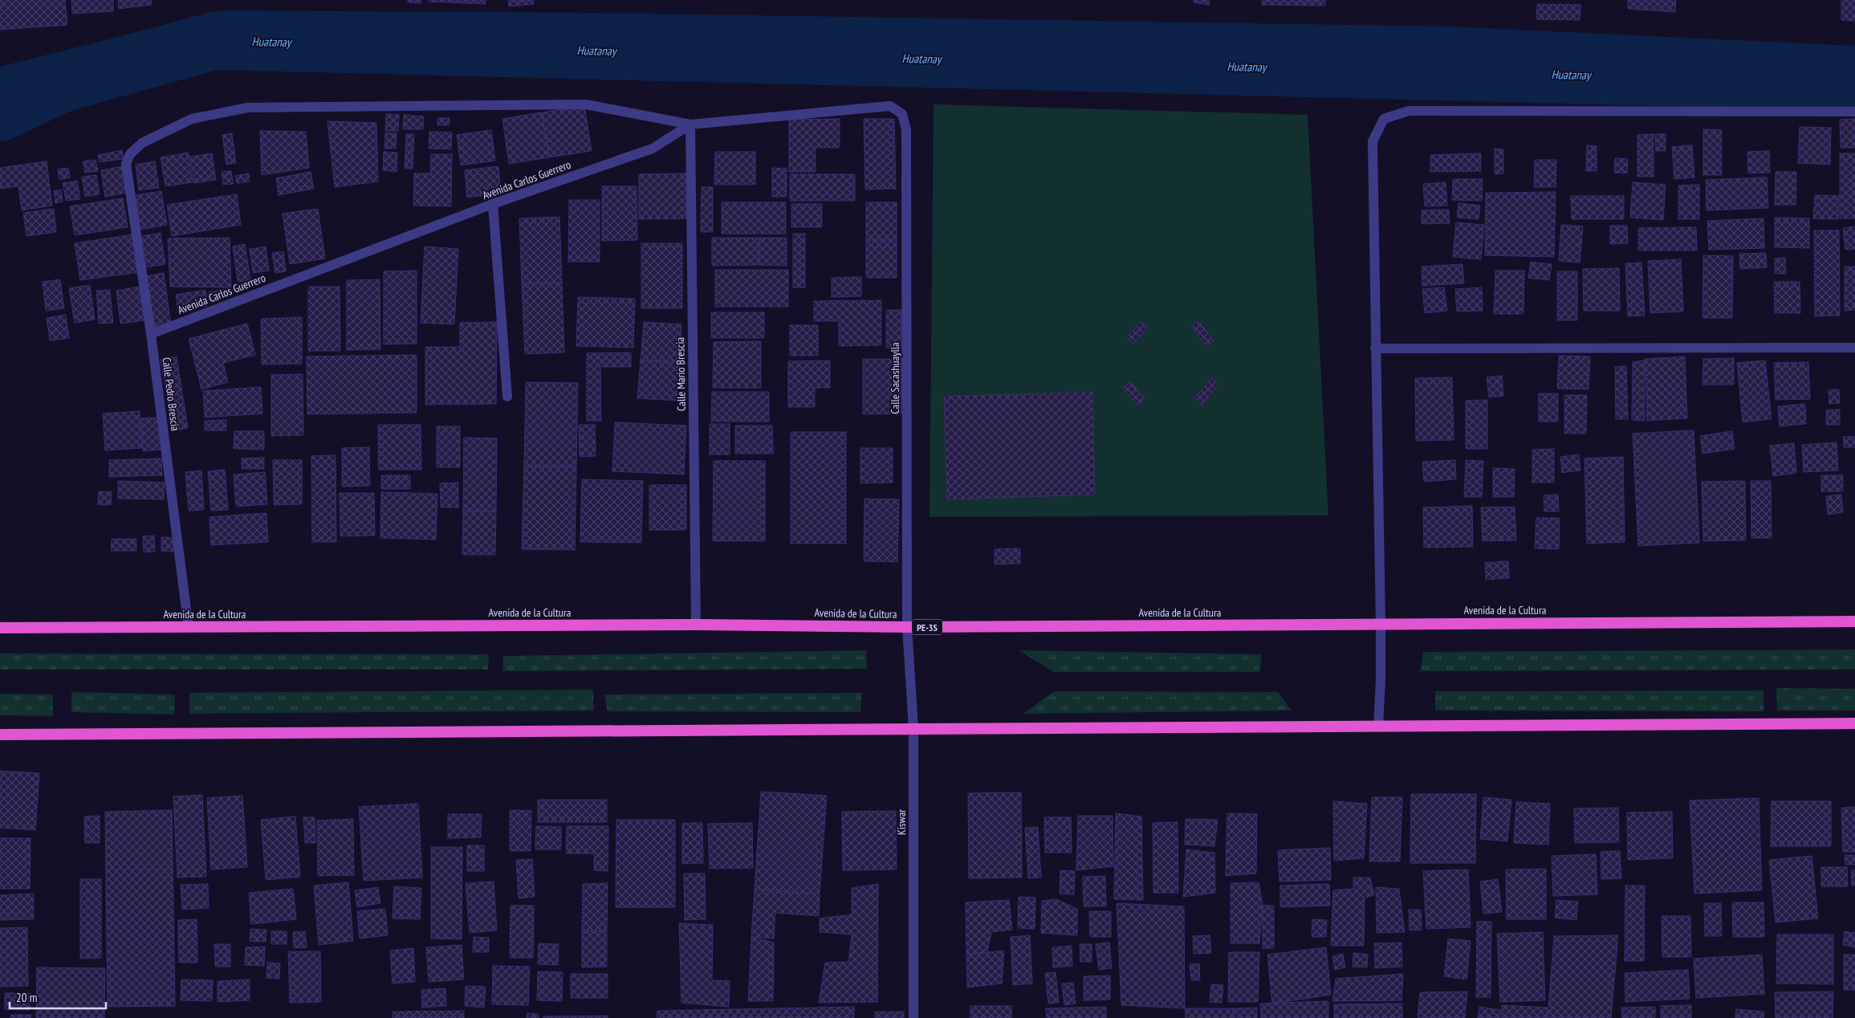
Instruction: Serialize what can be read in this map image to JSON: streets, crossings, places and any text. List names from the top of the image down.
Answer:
{
  "streets": {
    "highway": ["Avenida de la Cultura", "PE-3S"],
    "street": [
      "Avenida Carlos Guerrero",
      "Calle Mario Brescia",
      "Calle Sacashuaylla",
      "Calle Pedro Brescia",
      "Kiswar"
    ]
  },
  "crossings": [
    ["Avenida Carlos Guerrero", "Calle Mario Brescia"],
    ["Avenida Carlos Guerrero", "Calle Sacashuaylla"],
    ["Avenida Carlos Guerrero", "Calle Pedro Brescia"],
    ["Calle Mario Brescia", "Calle Pedro Brescia"],
    ["Calle Mario Brescia", "Avenida de la Cultura"],
    ["Calle Sacashuaylla", "Avenida de la Cultura"],
    ["Calle Sacashuaylla", "Kiswar"],
    ["Calle Pedro Brescia", "Avenida de la Cultura"],
    ["Avenida de la Cultura", "Kiswar"]
  ],
  "water": ["Huatanay"],
  "scale_bar": "20 m"
}
